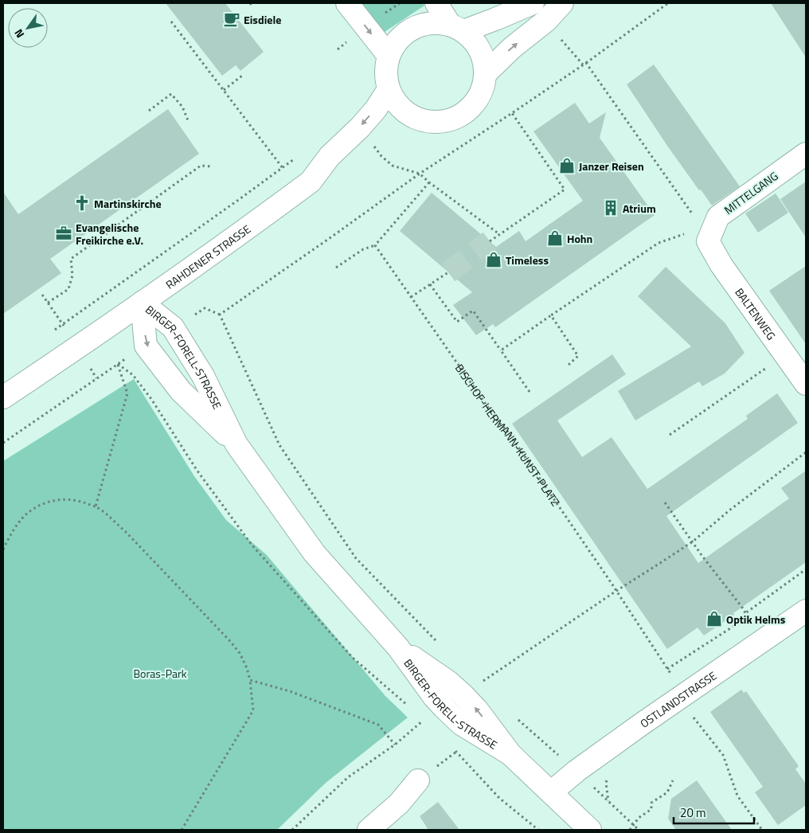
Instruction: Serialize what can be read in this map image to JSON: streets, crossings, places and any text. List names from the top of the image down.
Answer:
{
  "streets": {
    "street": [
      "MITTELGANG",
      "RAHDENER STRASSE",
      "BALTENWEG",
      "BIRGER-FORELL-STRASSE",
      "OSTLANDSTRASSE"
    ],
    "path": ["BISCHOF-HERMANN-KUNST-PLATZ"]
  },
  "crossings": [
    ["MITTELGANG", "BALTENWEG"],
    ["RAHDENER STRASSE", "BIRGER-FORELL-STRASSE"],
    ["BIRGER-FORELL-STRASSE", "OSTLANDSTRASSE"],
    ["BISCHOF-HERMANN-KUNST-PLATZ", "OSTLANDSTRASSE"]
  ],
  "parks": ["Boras-Park"],
  "places": {
    "cafe": ["Eisdiele"],
    "shop": [
      "Janzer Reisen",
      "Hohn",
      "Timeless",
      "Optik Helms"
    ],
    "church": ["Martinskirche"],
    "building": ["Atrium"],
    "office": ["Evangelische Freikirche e.V."]
  },
  "scale_bar": "20 m",
  "north": "bottom left"
}
